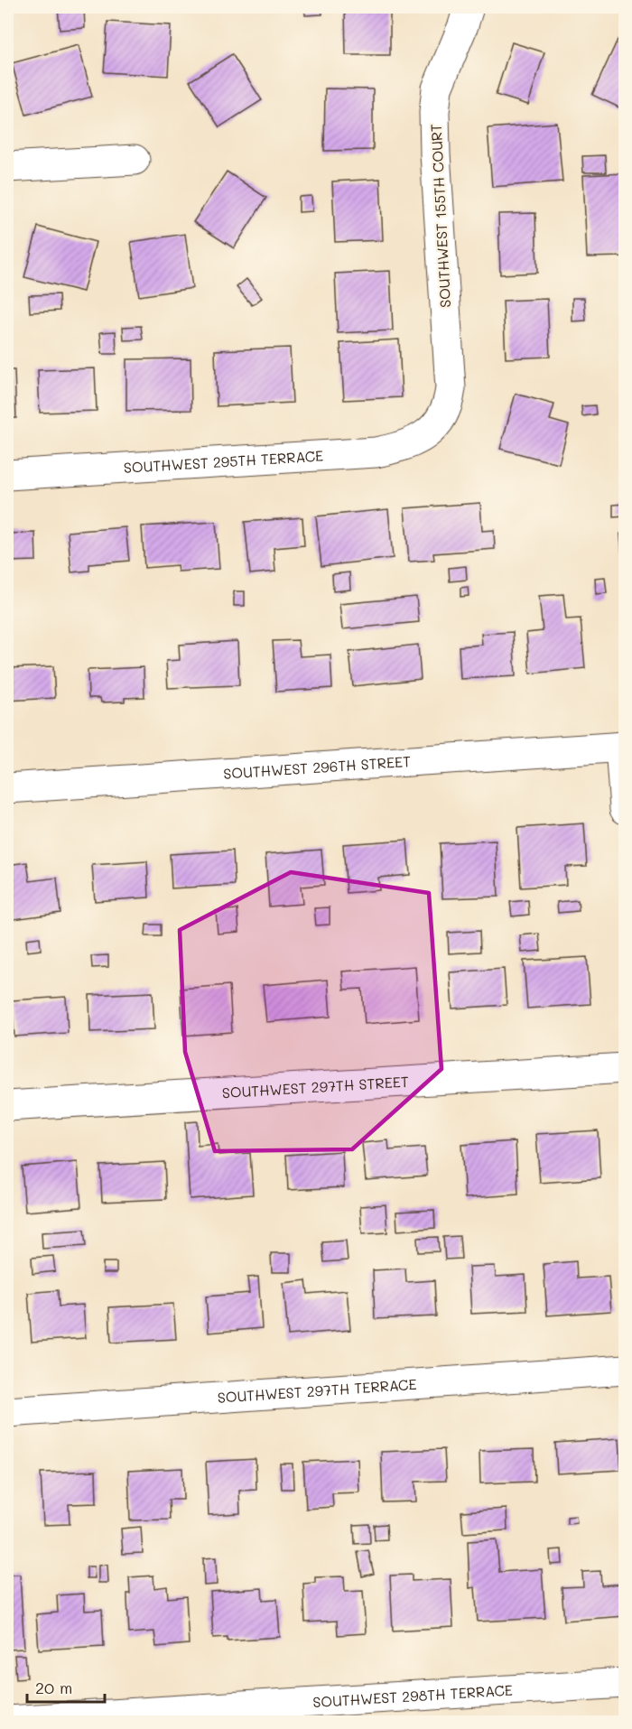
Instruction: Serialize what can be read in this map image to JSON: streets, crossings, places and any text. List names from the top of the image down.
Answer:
{
  "streets": {
    "street": [
      "SOUTHWEST 155TH COURT",
      "SOUTHWEST 295TH TERRACE",
      "SOUTHWEST 296TH STREET",
      "SOUTHWEST 297TH STREET",
      "SOUTHWEST 297TH TERRACE",
      "SOUTHWEST 298TH TERRACE"
    ]
  },
  "crossings": [
    ["SOUTHWEST 155TH COURT", "SOUTHWEST 295TH TERRACE"]
  ],
  "scale_bar": "20 m"
}
